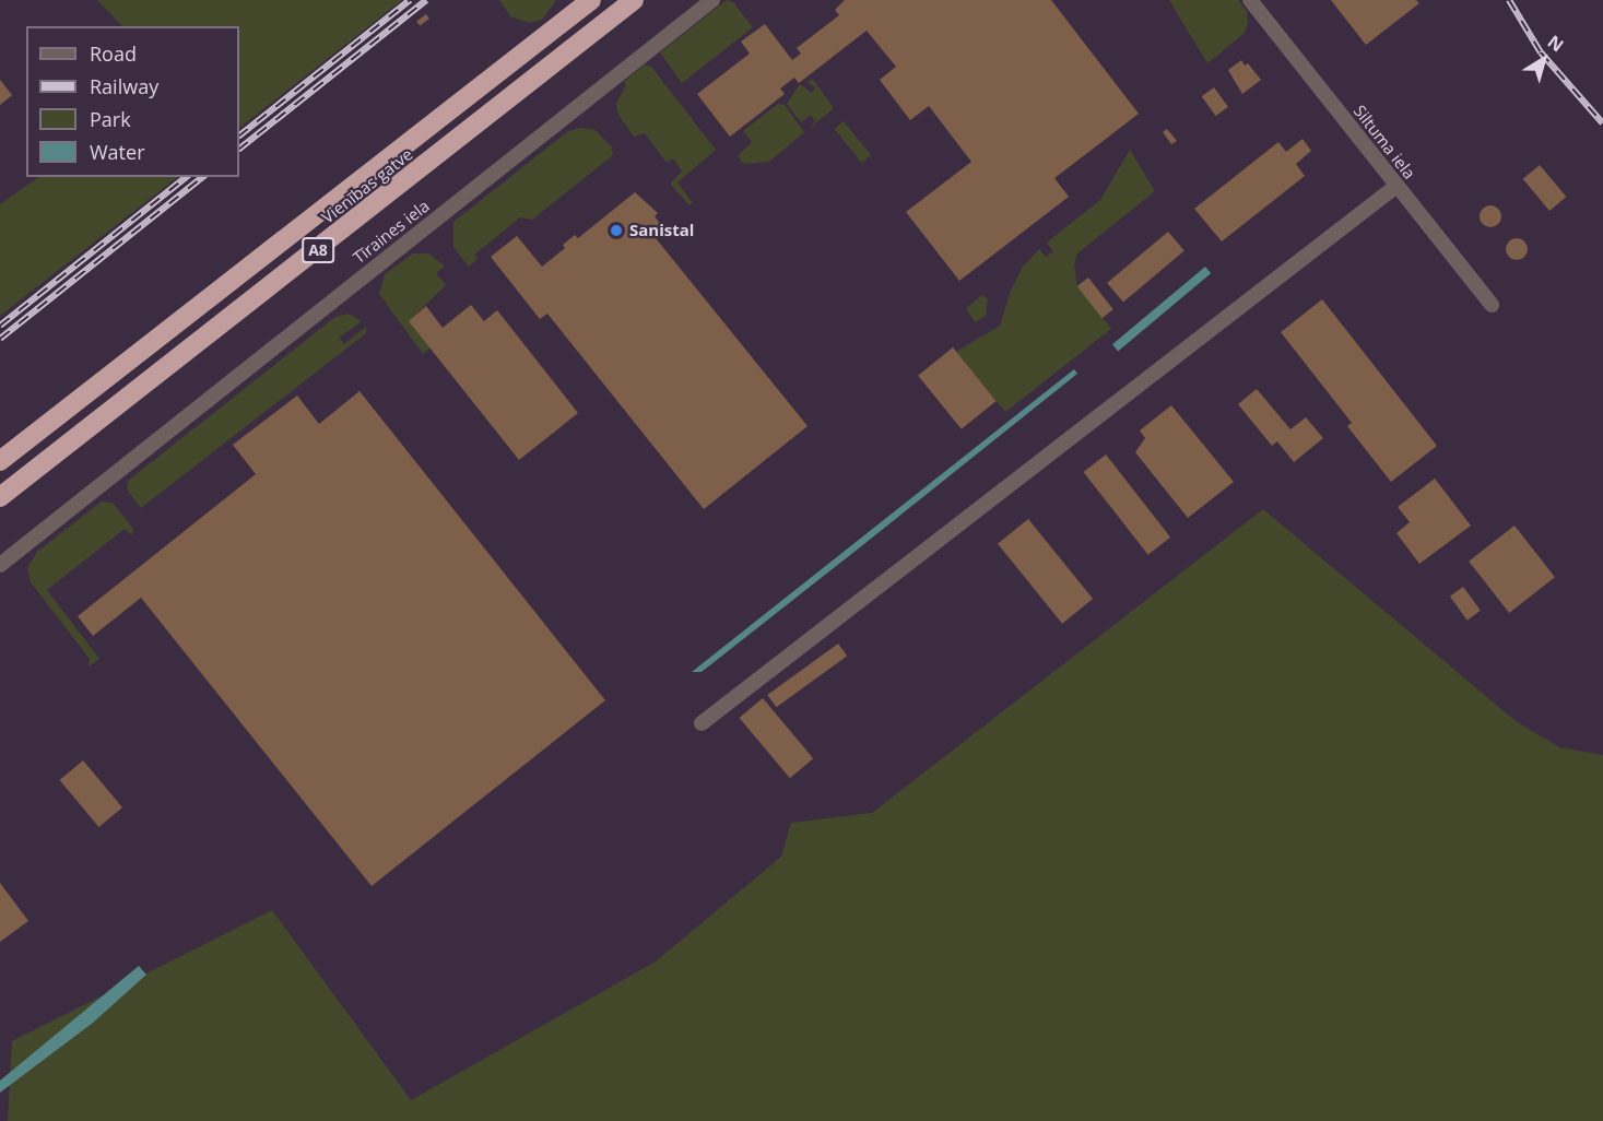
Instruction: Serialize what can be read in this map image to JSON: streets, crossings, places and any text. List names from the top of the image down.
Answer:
{
  "streets": {
    "highway": ["Vienības gatve", "A8"],
    "street": ["Siltuma iela", "Tīraines iela"]
  },
  "places": ["Sanistal"],
  "legend": [
    "Road",
    "Railway",
    "Park",
    "Water"
  ],
  "north": "top right"
}
